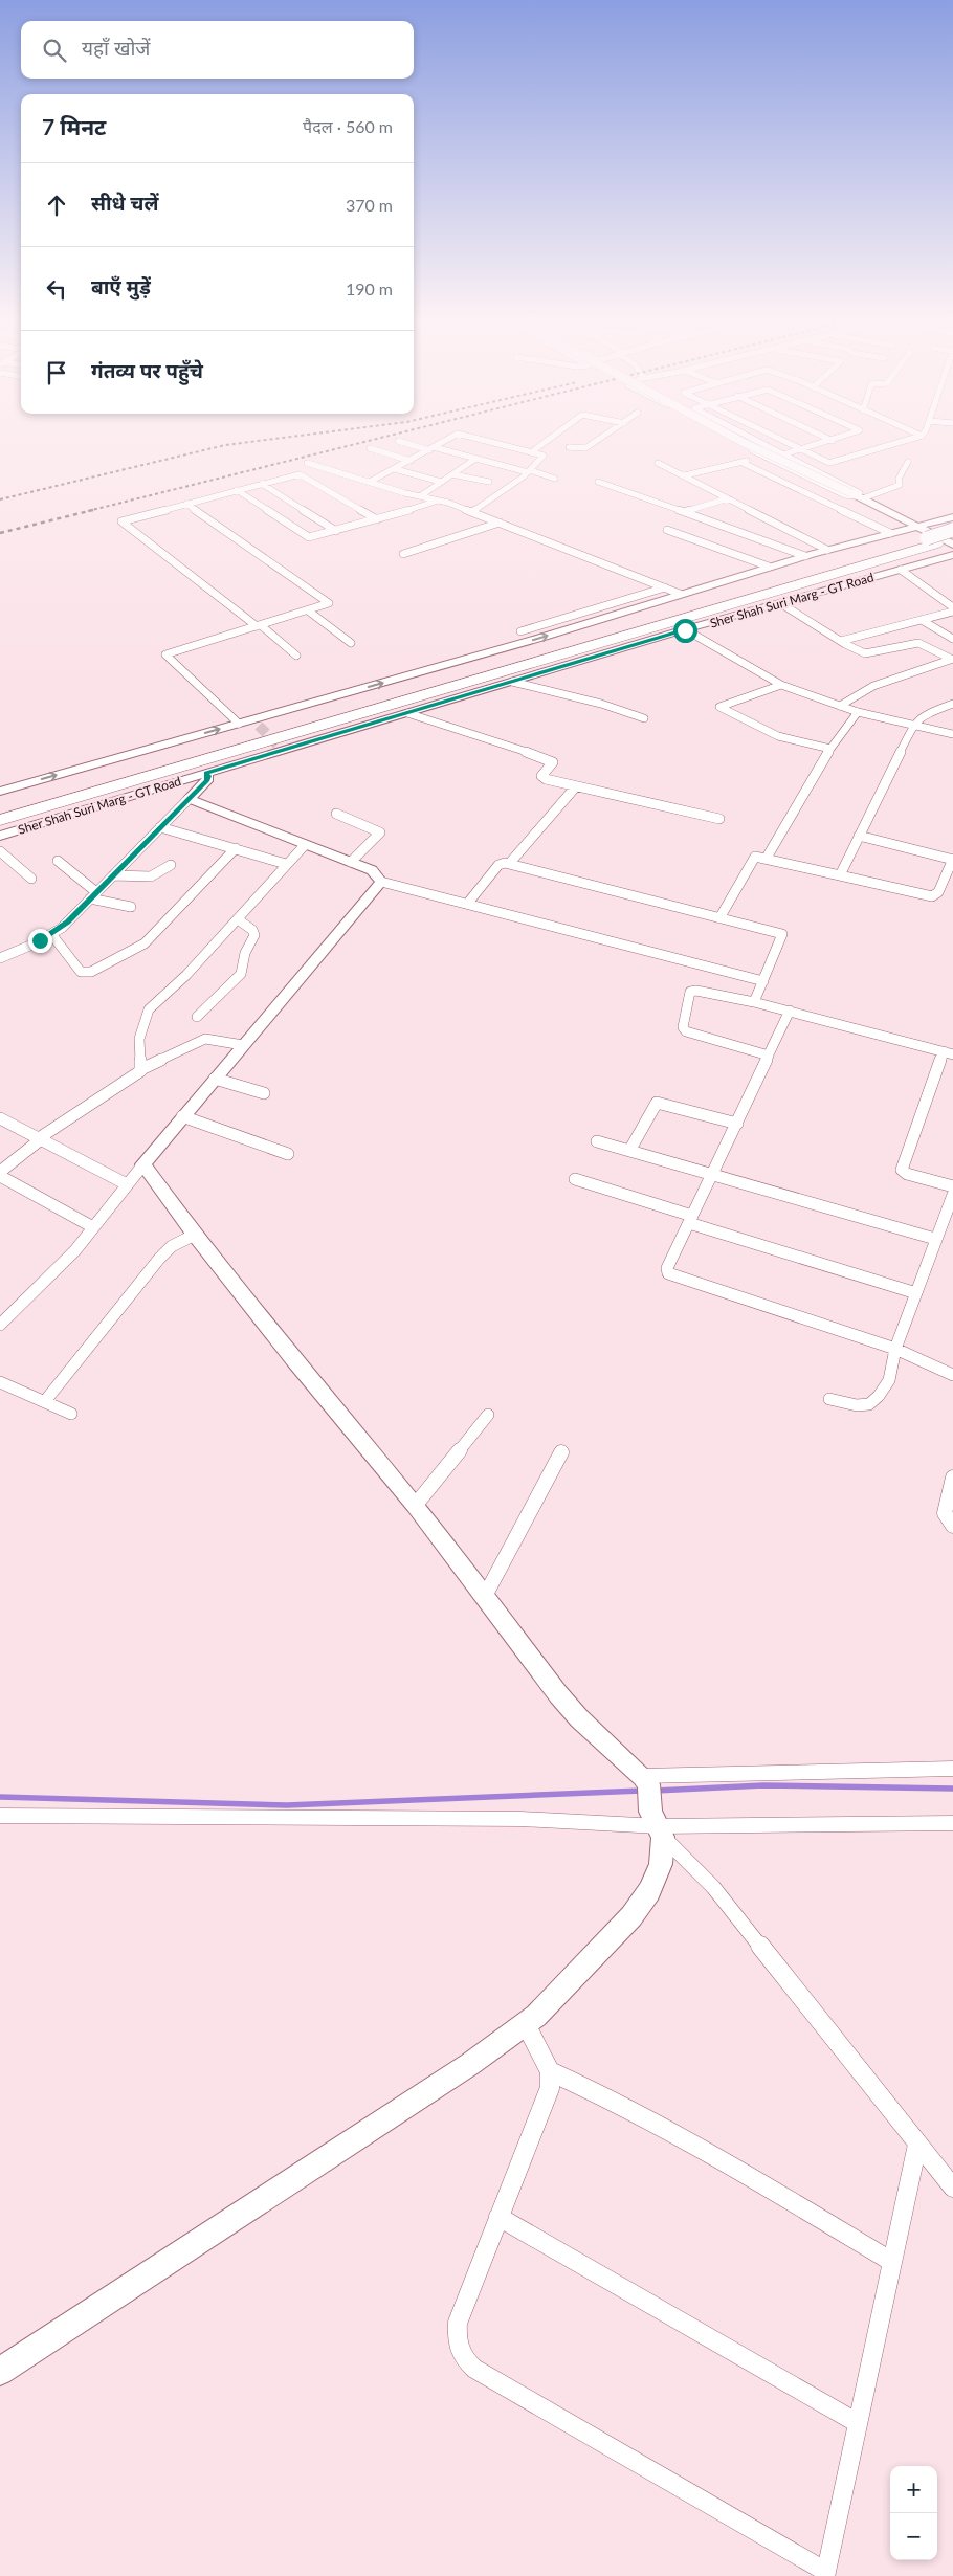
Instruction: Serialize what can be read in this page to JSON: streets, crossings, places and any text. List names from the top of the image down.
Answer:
{
  "streets": {
    "highway": ["Sher Shah Suri Marg - GT Road"]
  },
  "page": {
    "search": "यहाँ खोजें",
    "heading": ["7 मिनट", "पैदल · 560 m"],
    "list": [
      ["सीधे चलें", "370 m"],
      ["बाएँ मुड़ें", "190 m"],
      "गंतव्य पर पहुँचे"
    ],
    "map_buttons": ["+", "−"]
  }
}
